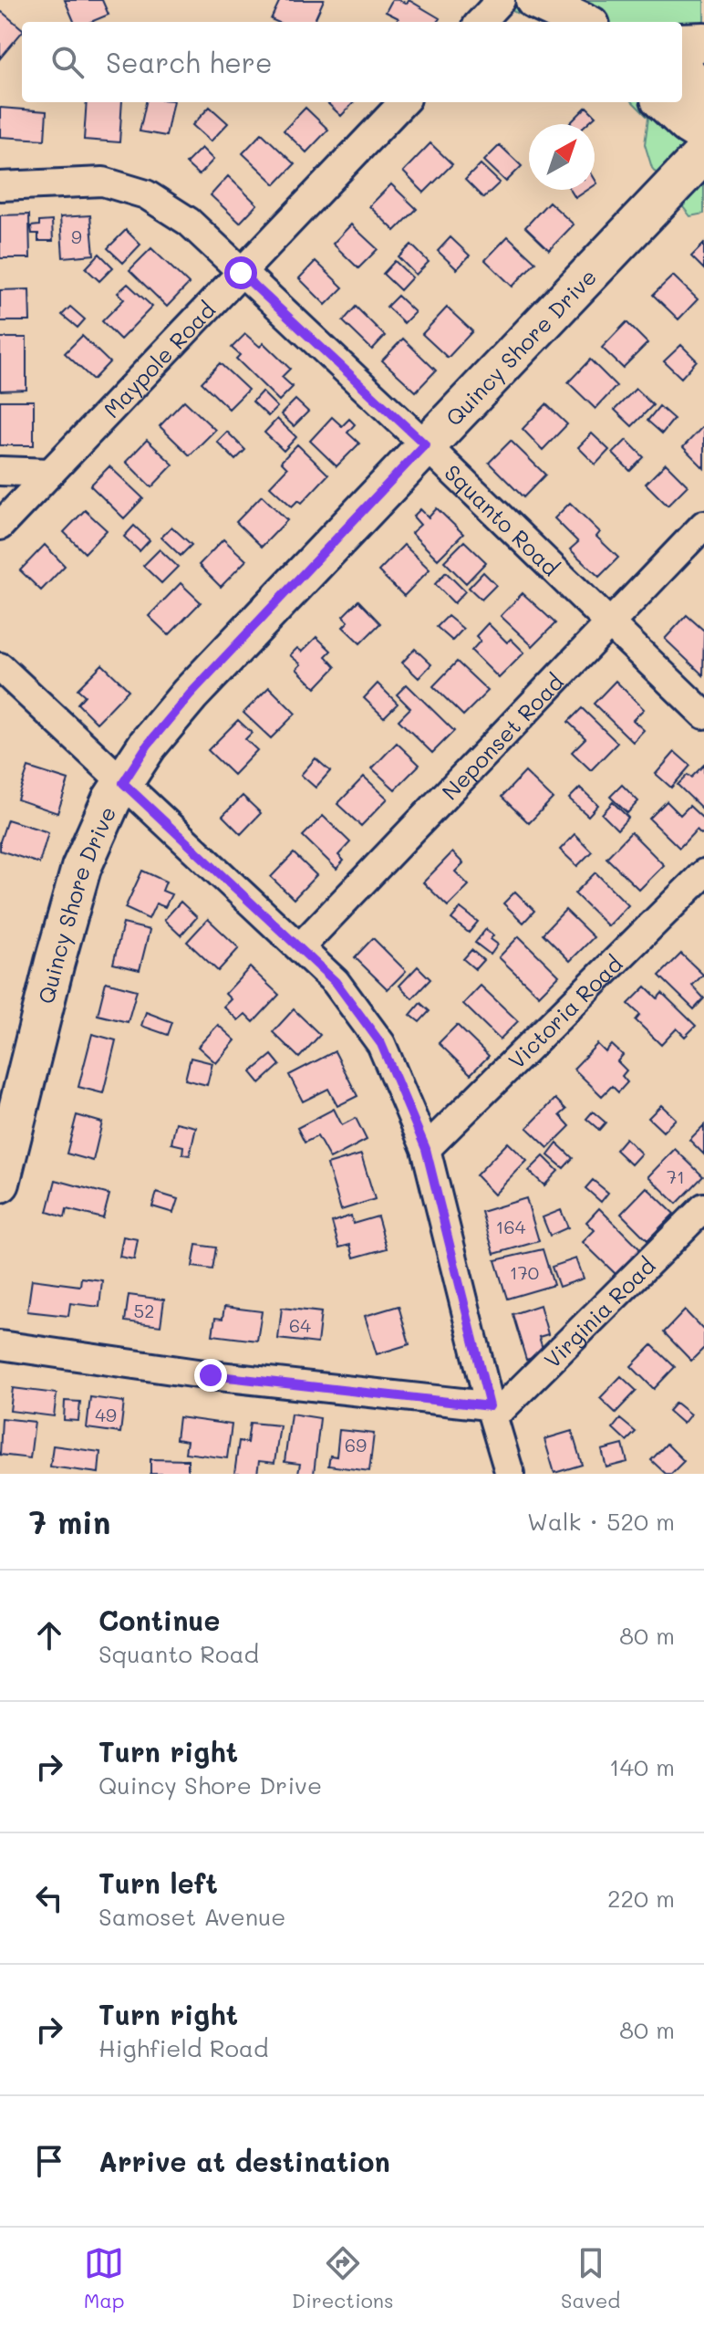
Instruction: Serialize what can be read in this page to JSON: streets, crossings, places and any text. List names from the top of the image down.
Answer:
{
  "streets": {
    "main road": ["Quincy Shore Drive"],
    "street": [
      "Maypole Road",
      "Squanto Road",
      "Neponset Road",
      "Victoria Road",
      "Virginia Road"
    ]
  },
  "crossings": [
    ["Quincy Shore Drive", "Squanto Road"],
    ["Maypole Road", "Squanto Road"],
    ["Squanto Road", "Neponset Road"]
  ],
  "house_numbers": [
    "9",
    "71",
    "164",
    "170",
    "52",
    "64",
    "49",
    "69"
  ],
  "north": "top right",
  "page": {
    "search": "Search here",
    "heading": ["7 min", "Walk · 520 m"],
    "list": [
      ["Continue", "Squanto Road", "80 m"],
      ["Turn right", "Quincy Shore Drive", "140 m"],
      ["Turn left", "Samoset Avenue", "220 m"],
      ["Turn right", "Highfield Road", "80 m"],
      "Arrive at destination"
    ],
    "nav": ["Map", "Directions", "Saved"]
  }
}
